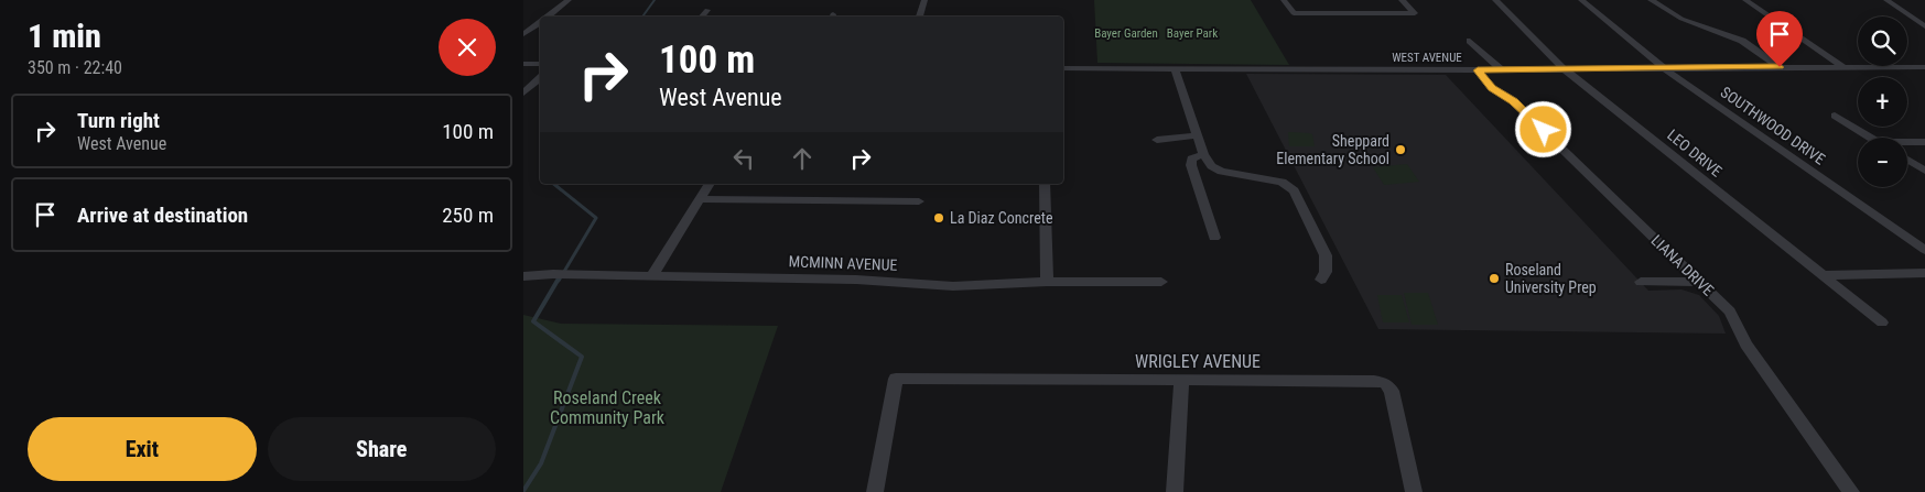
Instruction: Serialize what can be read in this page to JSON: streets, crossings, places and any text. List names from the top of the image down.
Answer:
{
  "streets": {
    "street": [
      "WEST AVENUE",
      "SOUTHWOOD DRIVE",
      "LEO DRIVE",
      "MCMINN AVENUE",
      "LIANA DRIVE",
      "WRIGLEY AVENUE"
    ]
  },
  "crossings": [
    ["WEST AVENUE", "SOUTHWOOD DRIVE"],
    ["WEST AVENUE", "LEO DRIVE"],
    ["WEST AVENUE", "LIANA DRIVE"]
  ],
  "parks": ["Bayer Garden", "Bayer Park", "Roseland Creek Community Park"],
  "places": ["Sheppard Elementary School", "La Diaz Concrete", "Roseland University Prep"],
  "page": {
    "heading": ["1 min", "350 m · 22:40"],
    "map_buttons": ["+", "−"],
    "turn": ["100 m", "West Avenue"],
    "list": [
      {
        "name": "Turn right",
        "note": "West Avenue",
        "value": "100 m"
      },
      {
        "name": "Arrive at destination",
        "value": "250 m"
      }
    ],
    "buttons": ["Exit", "Share"]
  }
}
